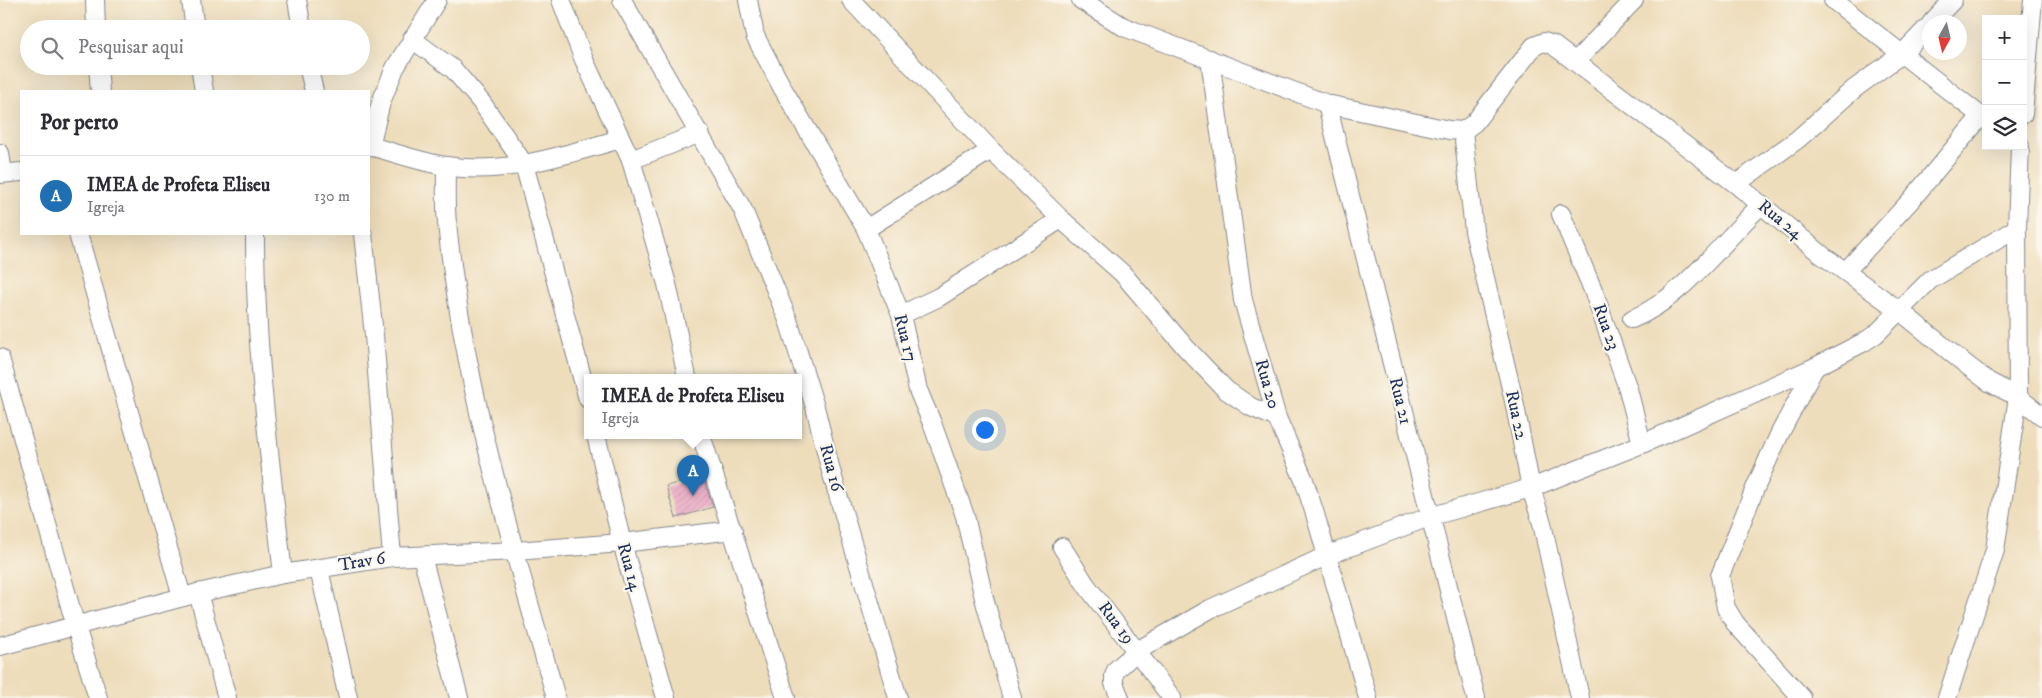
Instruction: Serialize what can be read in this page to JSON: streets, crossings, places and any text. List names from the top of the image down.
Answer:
{
  "streets": {
    "street": [
      "Rua 24",
      "Rua 23",
      "Rua 17",
      "Rua 20",
      "Rua 21",
      "Rua 22",
      "Rua 16",
      "Trav 6",
      "Rua 14",
      "Rua 19"
    ]
  },
  "crossings": [
    ["Rua 24", "Rua 22"],
    ["Trav 6", "Rua 14"]
  ],
  "north": "bottom",
  "page": {
    "map_buttons": ["+", "−"],
    "search": "Pesquisar aqui",
    "heading": "Por perto",
    "list": [
      {
        "mark": "A",
        "name": "IMEA de Profeta Eliseu",
        "note": "Igreja",
        "value": "130 m"
      }
    ],
    "popup": ["IMEA de Profeta Eliseu", "Igreja"],
    "pins": "A"
  }
}
